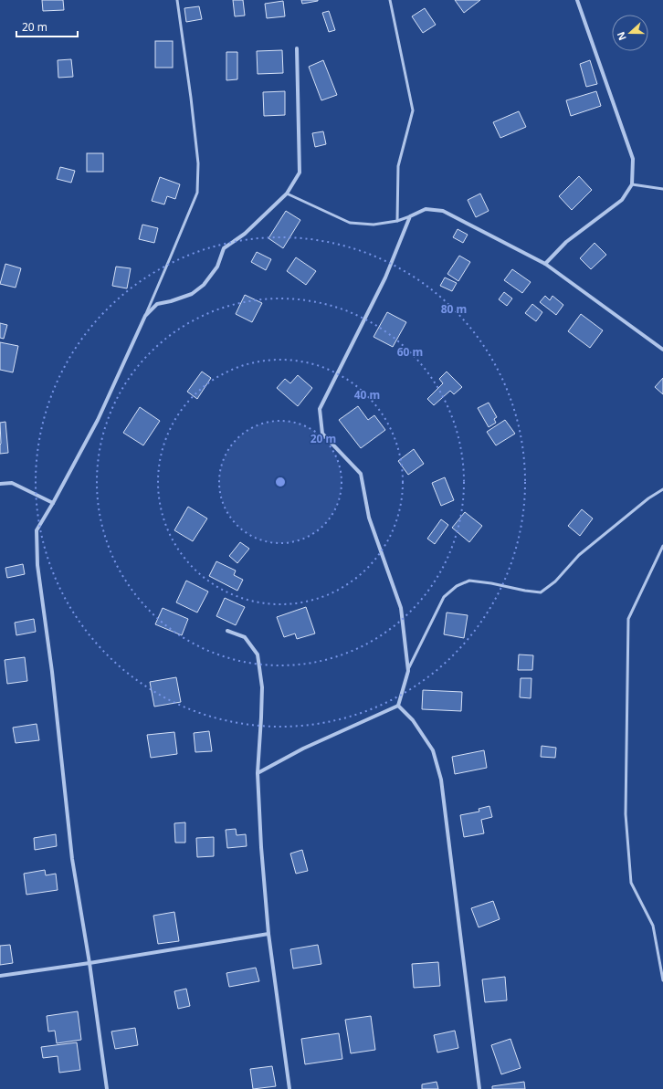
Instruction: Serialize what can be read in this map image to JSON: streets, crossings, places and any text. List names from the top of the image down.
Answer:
{
  "scale_bar": "20 m",
  "north": "left",
  "rings": [
    "80 m",
    "60 m",
    "40 m",
    "20 m"
  ]
}
